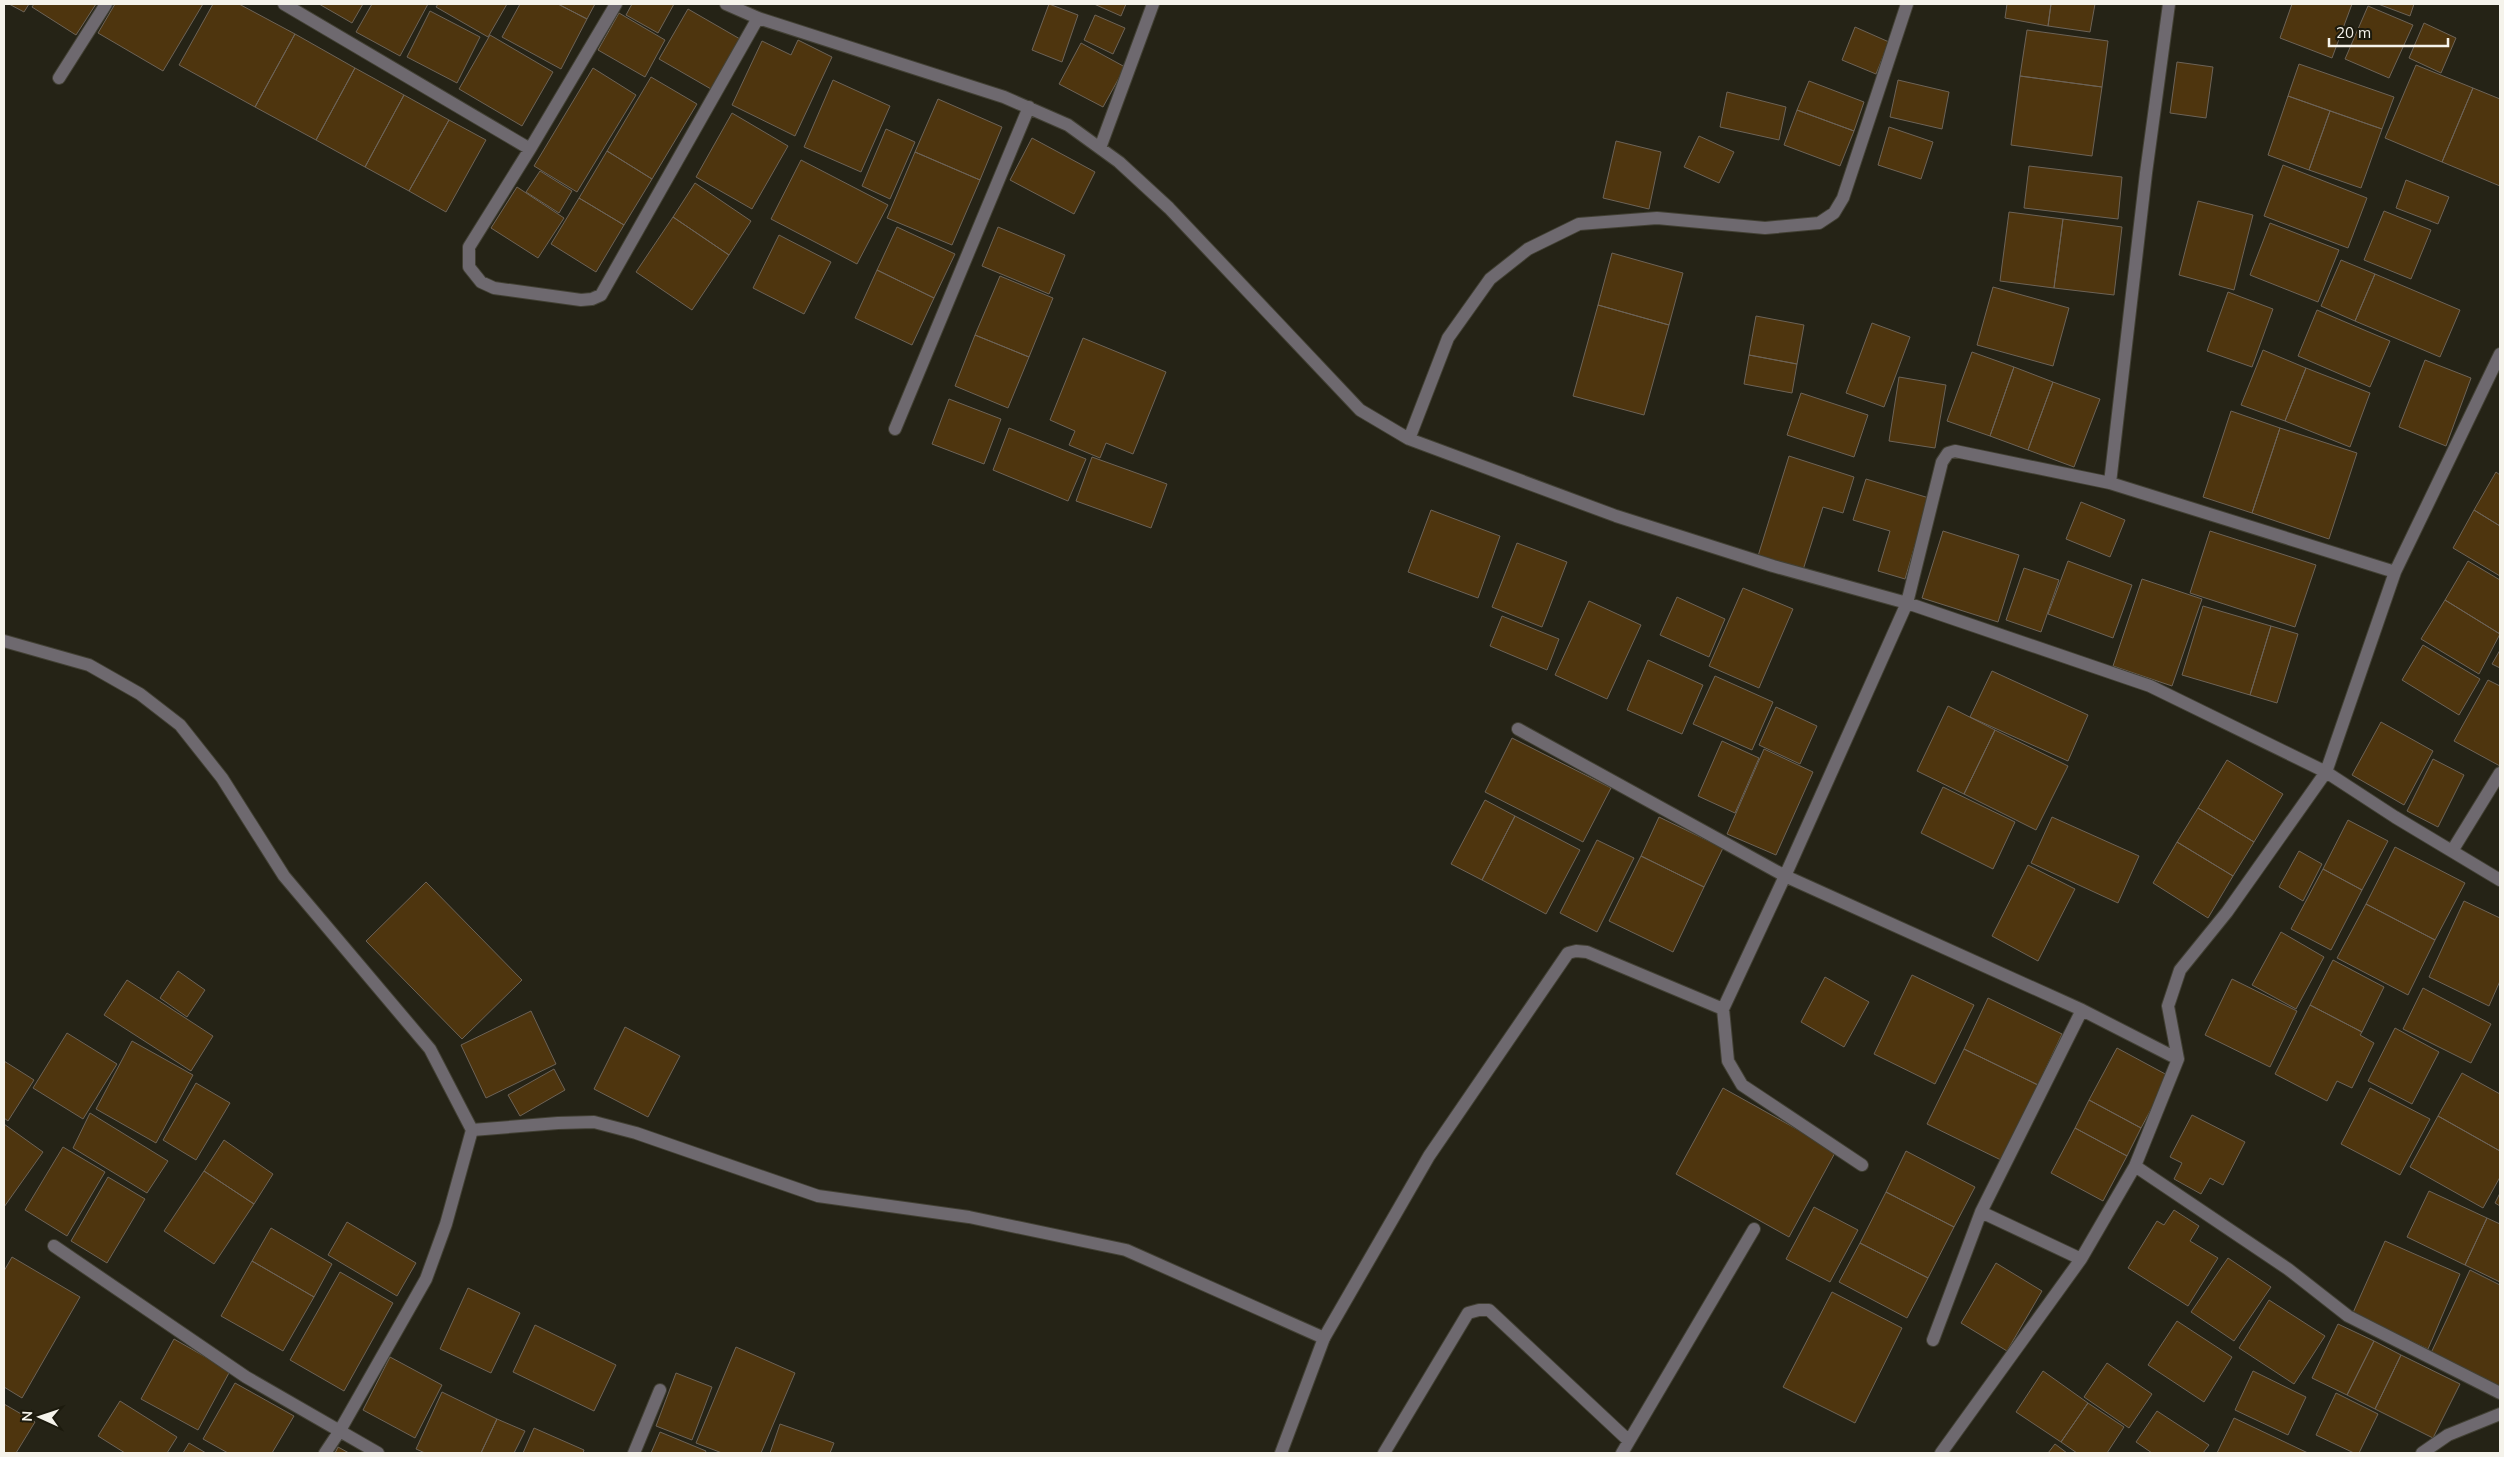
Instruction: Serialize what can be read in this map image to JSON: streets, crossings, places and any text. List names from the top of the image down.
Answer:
{
  "scale_bar": "20 m",
  "north": "left"
}
